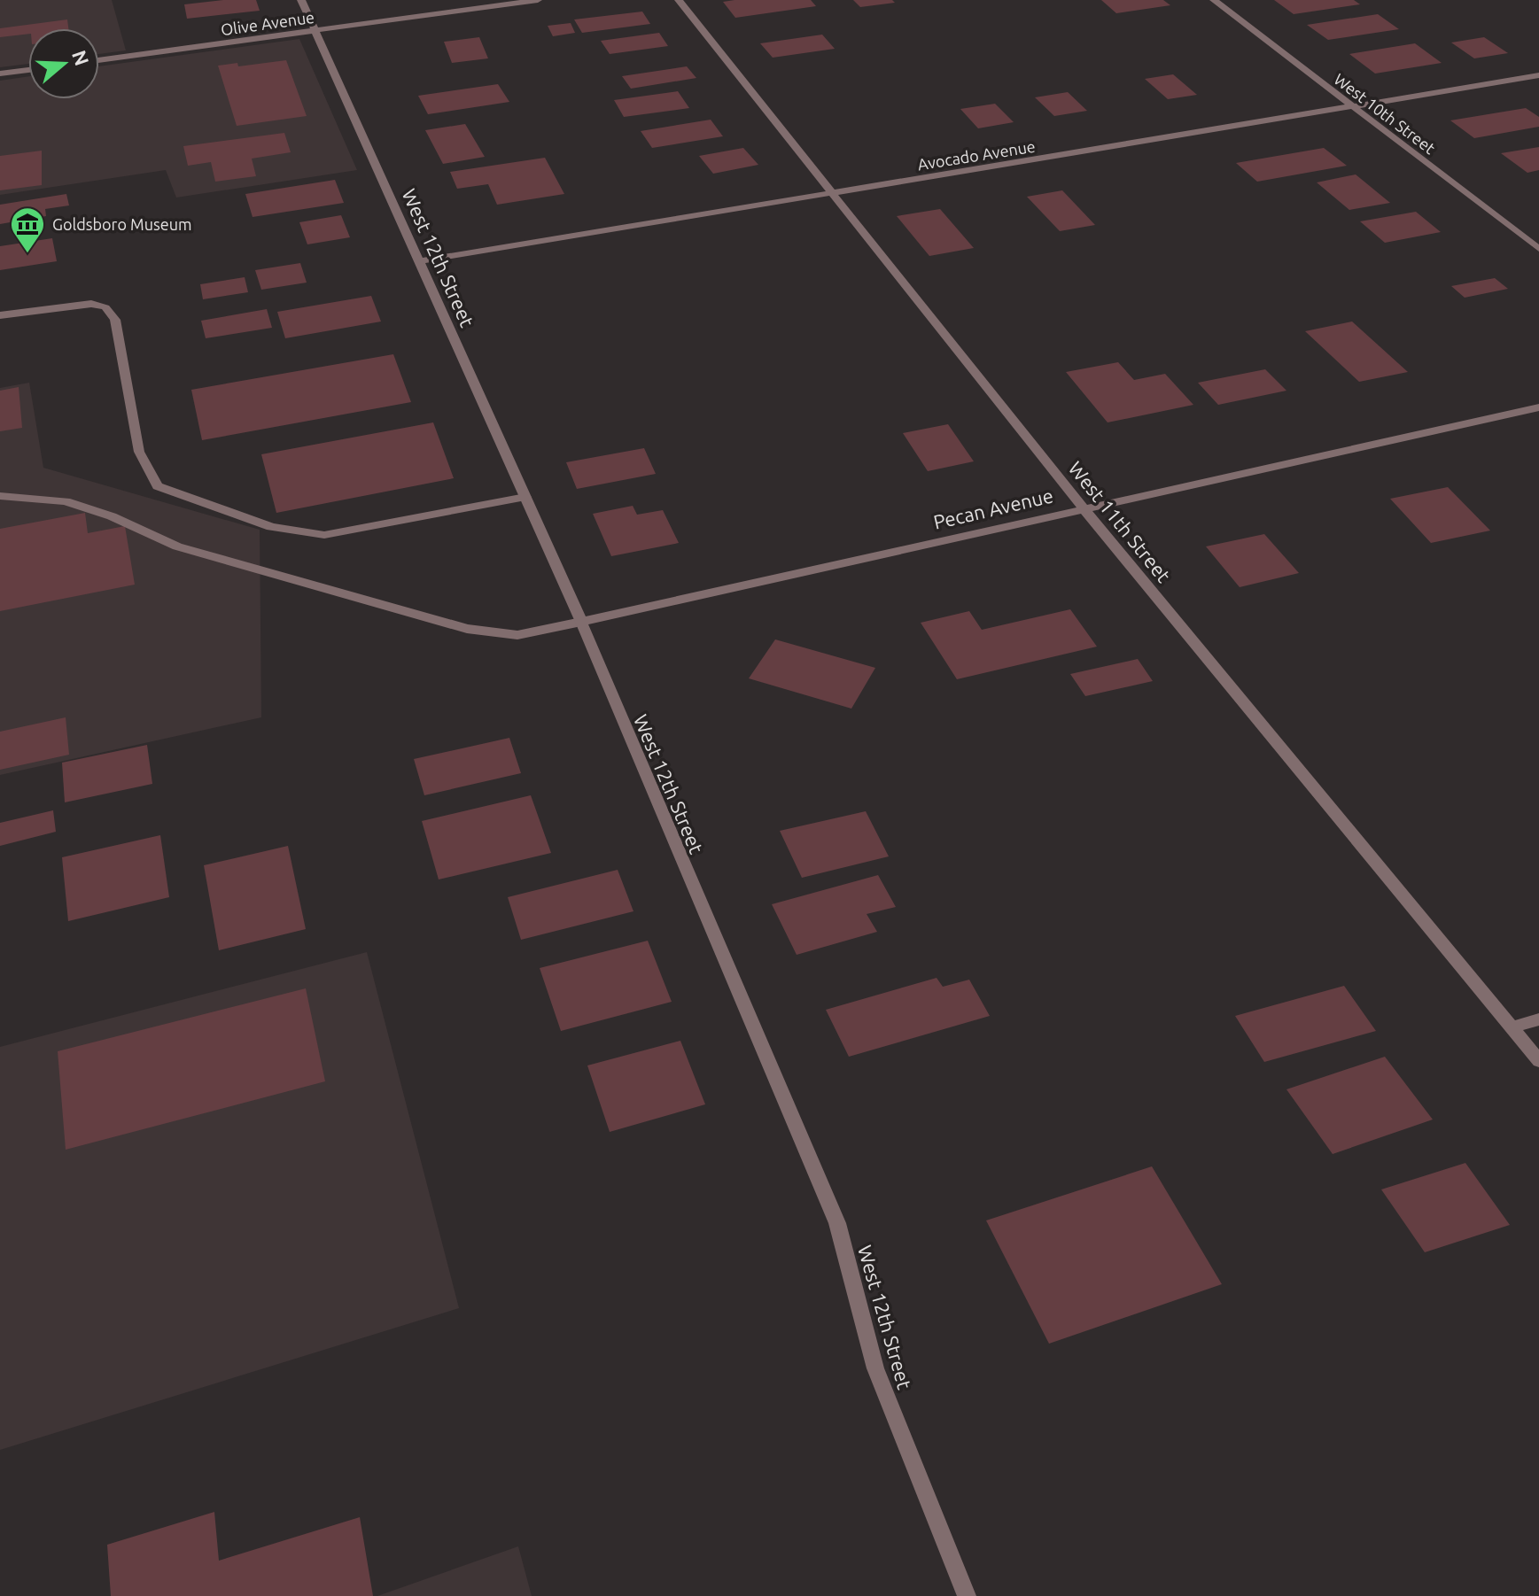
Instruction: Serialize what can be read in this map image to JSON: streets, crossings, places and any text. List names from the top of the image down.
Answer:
{
  "streets": {
    "street": [
      "Olive Avenue",
      "West 10th Street",
      "Avocado Avenue",
      "West 12th Street",
      "Pecan Avenue",
      "West 11th Street"
    ]
  },
  "crossings": [
    ["Olive Avenue", "West 12th Street"],
    ["West 10th Street", "Avocado Avenue"],
    ["Avocado Avenue", "West 12th Street"],
    ["Avocado Avenue", "West 11th Street"],
    ["West 12th Street", "Pecan Avenue"],
    ["Pecan Avenue", "West 11th Street"]
  ],
  "places": {
    "museum": ["Goldsboro Museum"]
  },
  "north": "right"
}
